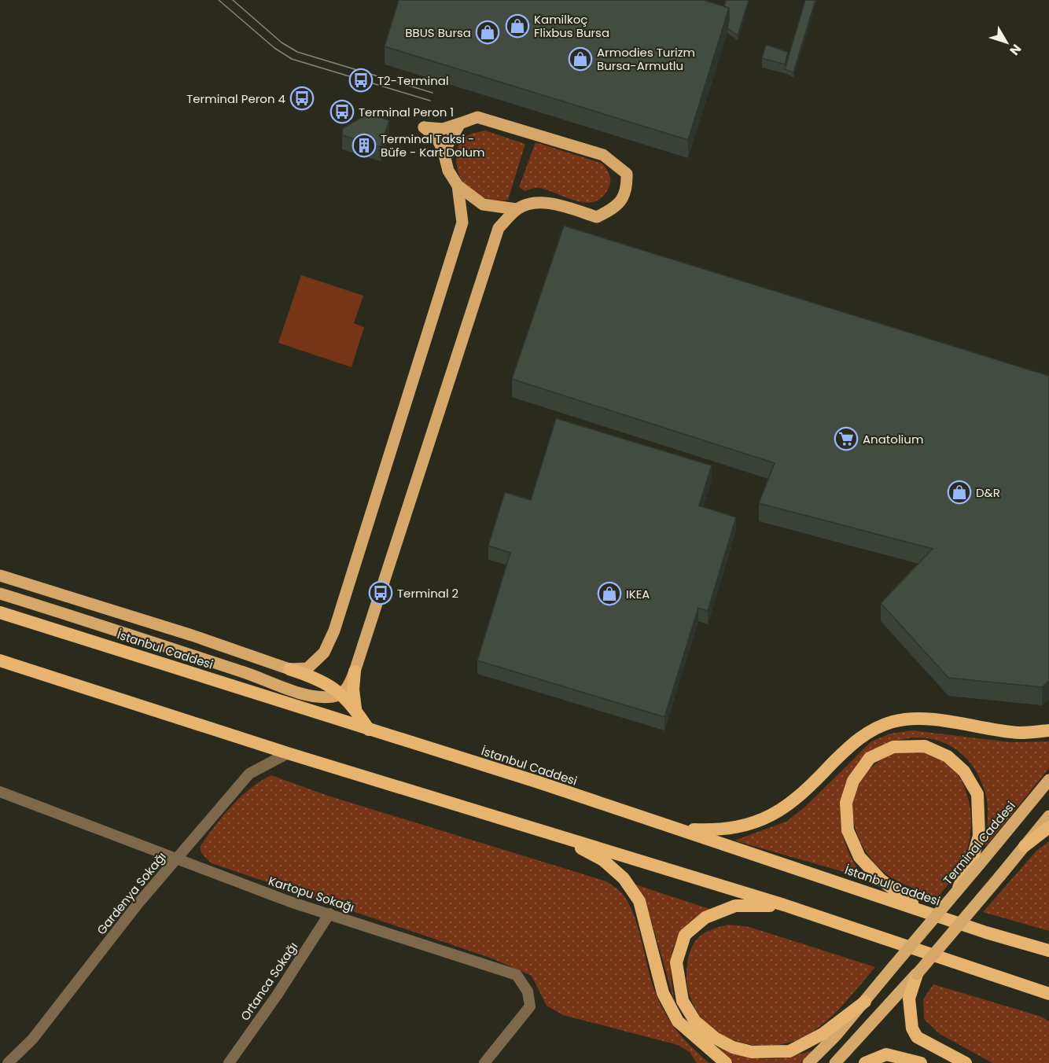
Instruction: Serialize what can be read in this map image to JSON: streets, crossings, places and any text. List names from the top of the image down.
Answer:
{
  "streets": {
    "highway": ["İstanbul Caddesi"],
    "main road": ["Terminal Caddesi"],
    "street": ["Gardenya Sokağı", "Kartopu Sokağı", "Ortanca Sokağı"]
  },
  "crossings": [
    ["Gardenya Sokağı", "Kartopu Sokağı"],
    ["Kartopu Sokağı", "Ortanca Sokağı"]
  ],
  "places": {
    "shop": [
      "Kamilkoç Flixbus Bursa",
      "BBUS Bursa",
      "Armodies Turizm Bursa-Armutlu",
      "D&R",
      "IKEA"
    ],
    "bus stop": [
      "T2-Terminal",
      "Terminal Peron 4",
      "Terminal Peron 1",
      "Terminal 2"
    ],
    "building": ["Terminal Taksi - Büfe - Kart Dolum"],
    "supermarket": ["Anatolium"]
  },
  "north": "bottom right"
}
